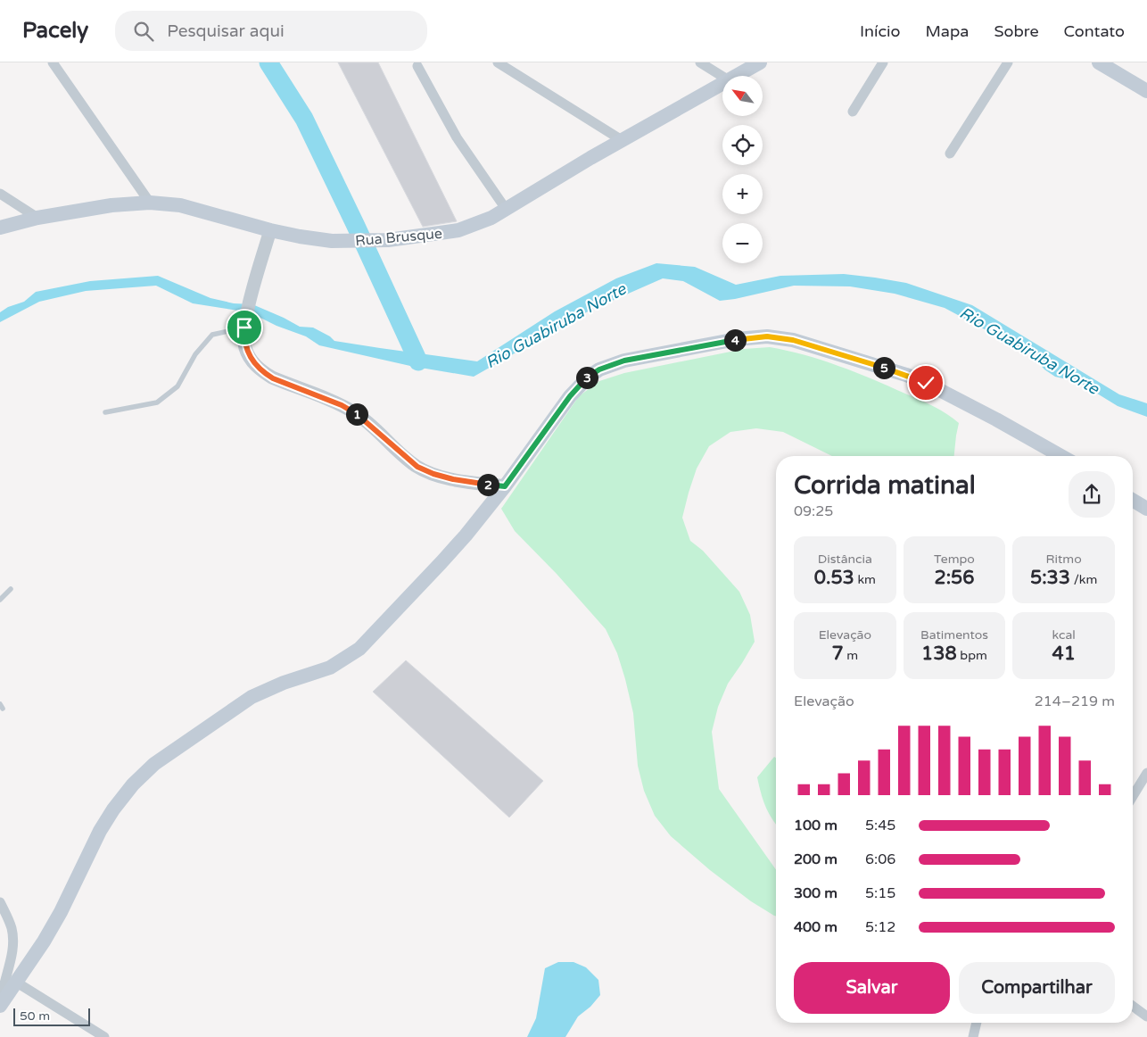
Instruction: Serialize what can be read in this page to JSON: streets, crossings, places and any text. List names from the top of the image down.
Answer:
{
  "streets": {
    "main road": ["Rua Brusque"]
  },
  "water": ["Rio Guabiruba Norte"],
  "scale_bar": "50 m",
  "north": "top left",
  "page": {
    "header": "Pacely",
    "search": "Pesquisar aqui",
    "nav": [
      "Início",
      "Mapa",
      "Sobre",
      "Contato"
    ],
    "map_buttons": ["+", "−"],
    "pins": [
      "4",
      "5",
      "3",
      "1",
      "2"
    ],
    "heading": ["Corrida matinal", "09:25"],
    "stats": [
      ["Distância", "0.53 km"],
      ["Tempo", "2:56"],
      ["Ritmo", "5:33 /km"],
      ["Elevação", "7 m"],
      ["Batimentos", "138 bpm"],
      ["kcal", "41"]
    ],
    "chart": ["Elevação", "214–219 m"],
    "list": [
      {
        "name": "100 m",
        "note": "5:45"
      },
      {
        "name": "200 m",
        "note": "6:06"
      },
      {
        "name": "300 m",
        "note": "5:15"
      },
      {
        "name": "400 m",
        "note": "5:12"
      }
    ],
    "buttons": ["Salvar", "Compartilhar"],
    "scale": "50 m"
  }
}
